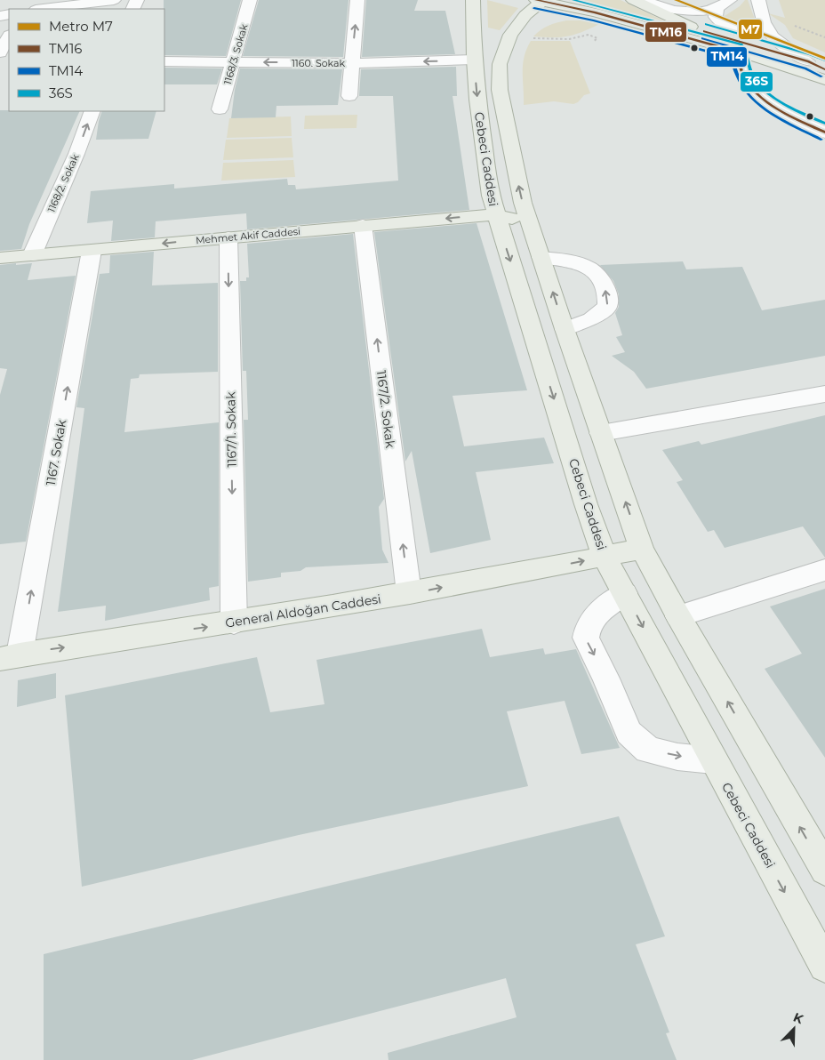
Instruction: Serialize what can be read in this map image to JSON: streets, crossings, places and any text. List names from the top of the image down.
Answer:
{
  "streets": {
    "main road": ["Cebeci Caddesi", "Mehmet Akif Caddesi", "General Aldoğan Caddesi"],
    "street": [
      "1168/3. Sokak",
      "1160. Sokak",
      "1168/2. Sokak",
      "1167/2. Sokak",
      "1167/1. Sokak",
      "1167. Sokak"
    ]
  },
  "crossings": [
    ["1168/3. Sokak", "1160. Sokak"],
    ["1160. Sokak", "Cebeci Caddesi"],
    ["Cebeci Caddesi", "Mehmet Akif Caddesi"],
    ["Cebeci Caddesi", "General Aldoğan Caddesi"],
    ["1168/2. Sokak", "Mehmet Akif Caddesi"],
    ["Mehmet Akif Caddesi", "1167/2. Sokak"],
    ["Mehmet Akif Caddesi", "1167/1. Sokak"],
    ["Mehmet Akif Caddesi", "1167. Sokak"],
    ["1167/2. Sokak", "General Aldoğan Caddesi"],
    ["1167/1. Sokak", "General Aldoğan Caddesi"],
    ["1167. Sokak", "General Aldoğan Caddesi"]
  ],
  "one_way": [
    "1160. Sokak",
    "1168/2. Sokak",
    "Mehmet Akif Caddesi",
    "1167/2. Sokak",
    "1167/1. Sokak",
    "1167. Sokak",
    "General Aldoğan Caddesi"
  ],
  "lines": [
    "metro line M7",
    "transit line TM16",
    "transit line 36S",
    "transit line TM14"
  ],
  "legend": [
    "Metro M7",
    "TM16",
    "TM14",
    "36S"
  ],
  "north": "top right"
}
